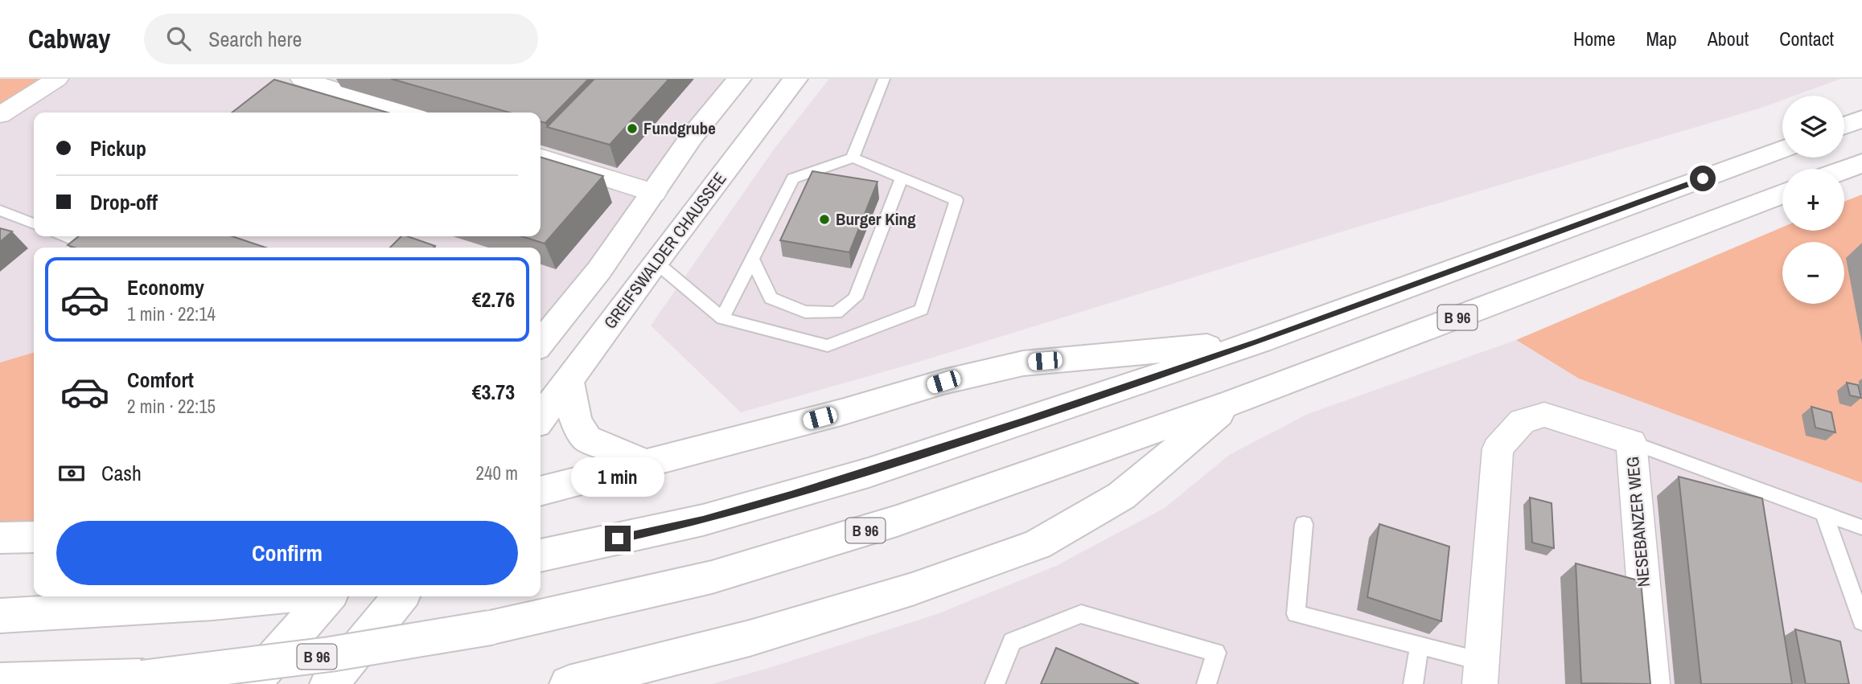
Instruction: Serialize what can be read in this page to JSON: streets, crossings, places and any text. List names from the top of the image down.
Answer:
{
  "streets": {
    "main road": ["GREIFSWALDER CHAUSSEE", "B 96"],
    "street": ["NESEBANZER WEG"]
  },
  "places": ["Fundgrube", "Burger King"],
  "page": {
    "header": "Cabway",
    "search": "Search here",
    "nav": [
      "Home",
      "Map",
      "About",
      "Contact"
    ],
    "map_buttons": ["+", "−"],
    "banner": ["Pickup", "Drop-off"],
    "list": [
      {
        "name": "Economy",
        "note": "1 min · 22:14",
        "value": "€2.76"
      },
      {
        "name": "Comfort",
        "note": "2 min · 22:15",
        "value": "€3.73"
      }
    ],
    "pay": ["Cash", "240 m"],
    "bubble": "1 min",
    "buttons": "Confirm"
  }
}
